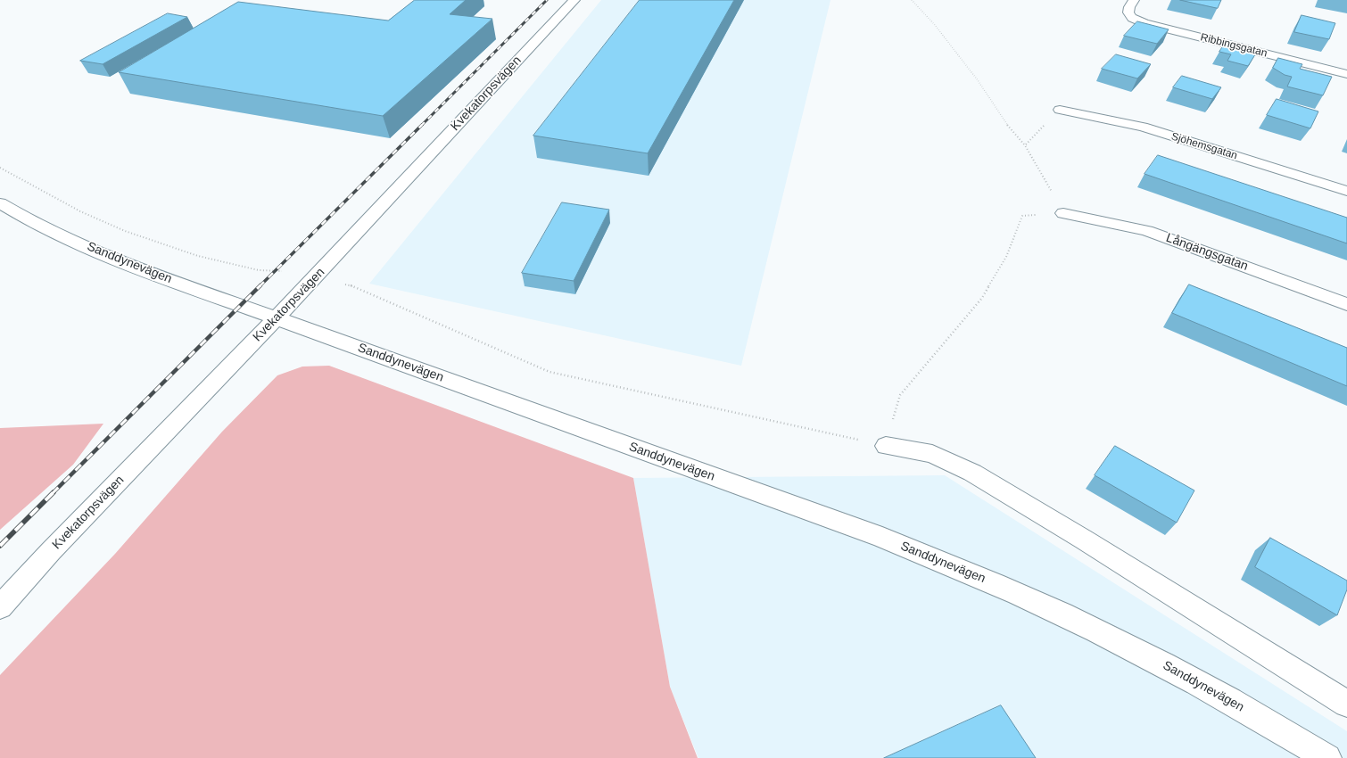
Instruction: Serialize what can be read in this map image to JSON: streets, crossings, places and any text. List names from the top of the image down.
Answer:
{
  "streets": {
    "street": [
      "Ribbingsgatan",
      "Kvekatorpsvägen",
      "Sjöhemsgatan",
      "Långängsgatan",
      "Sanddynevägen"
    ]
  },
  "crossings": [
    ["Kvekatorpsvägen", "Sanddynevägen"]
  ]
}
